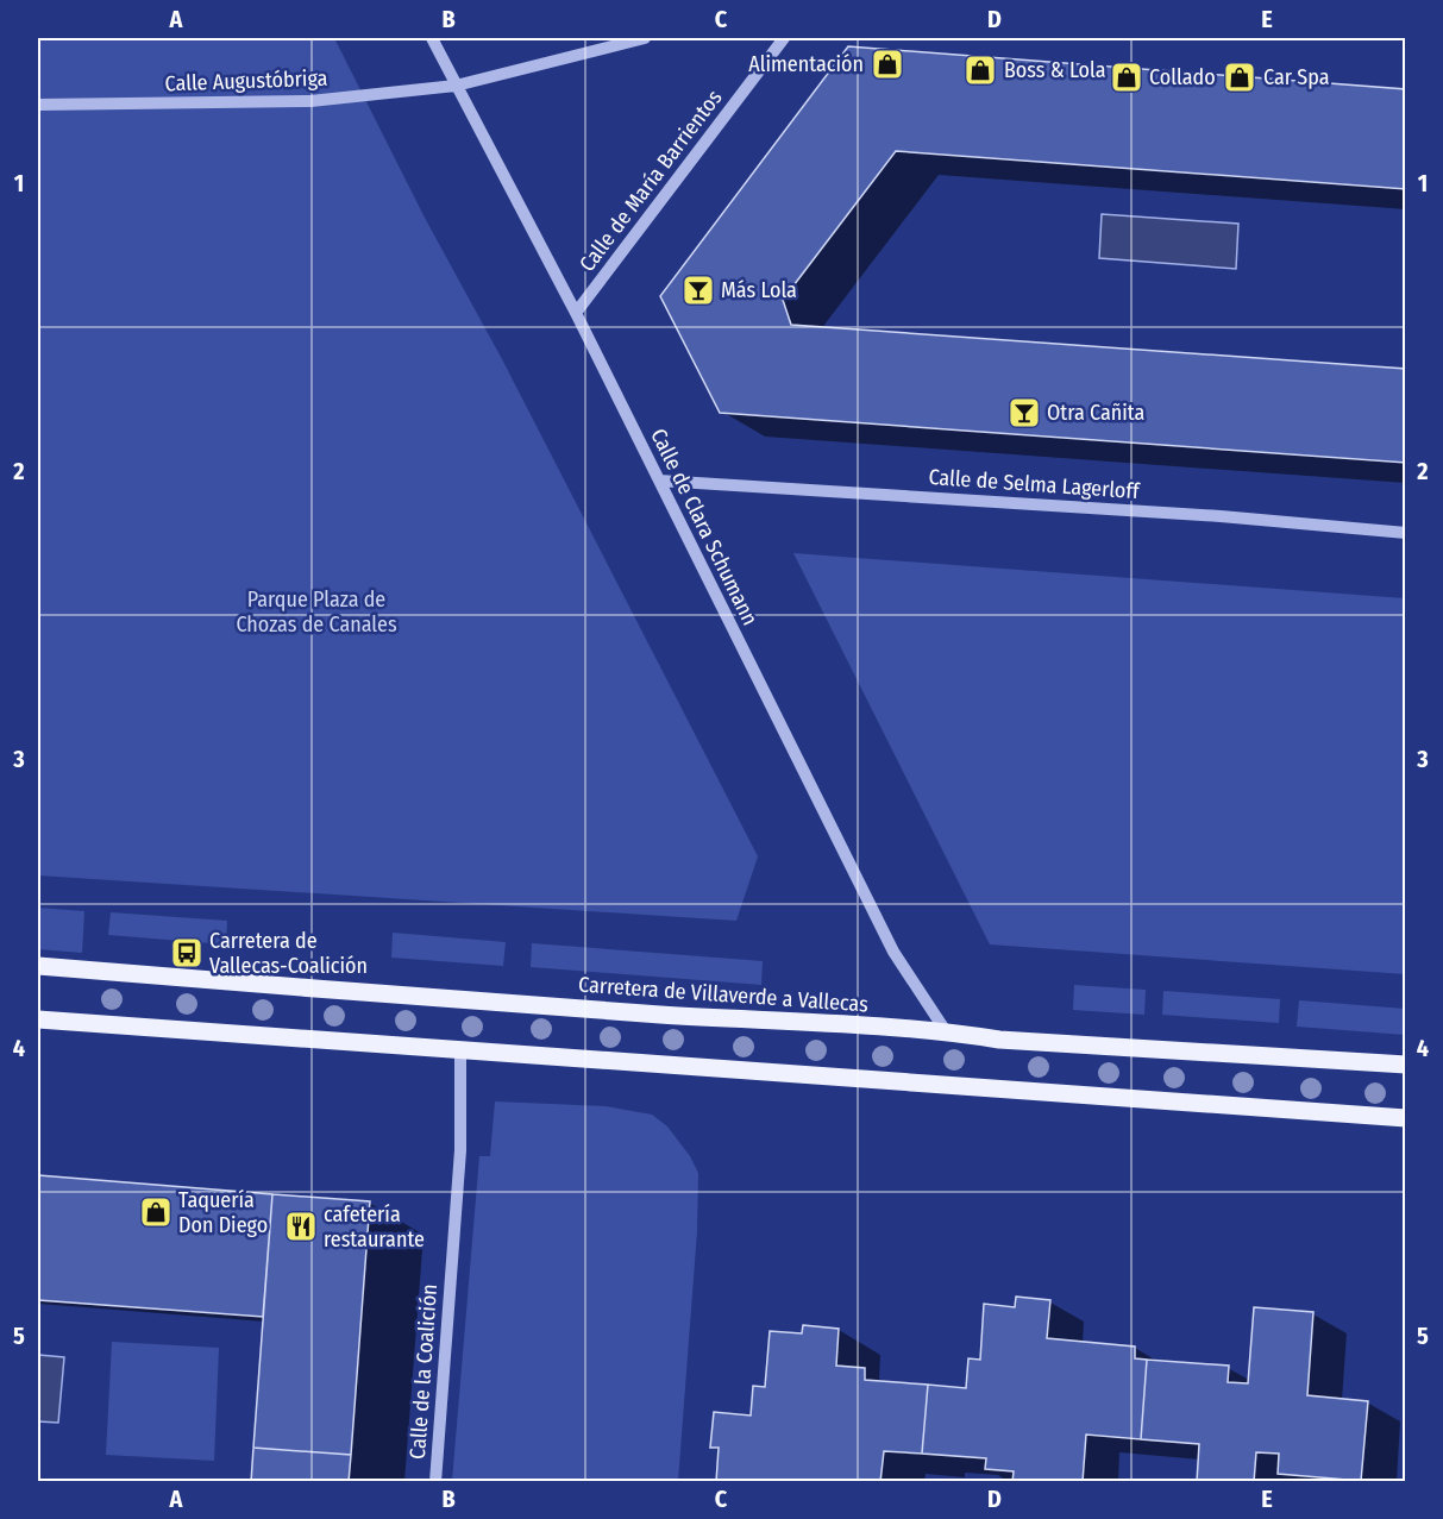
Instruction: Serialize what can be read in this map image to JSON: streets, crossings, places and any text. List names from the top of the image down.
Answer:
{
  "streets": {
    "main road": ["Carretera de Villaverde a Vallecas"],
    "street": [
      "Calle Augustóbriga",
      "Calle de María Barrientos",
      "Calle de Selma Lagerloff",
      "Calle de Clara Schumann",
      "Calle de la Coalición"
    ]
  },
  "crossings": [
    ["Calle Augustóbriga", "Calle de Clara Schumann"],
    ["Calle de María Barrientos", "Calle de Clara Schumann"],
    ["Calle de Selma Lagerloff", "Calle de Clara Schumann"],
    ["Calle de Clara Schumann", "Carretera de Villaverde a Vallecas"]
  ],
  "parks": ["Parque Plaza de Chozas de Canales"],
  "places": {
    "shop": [
      "Alimentación",
      "Boss & Lola",
      "Collado",
      "Car Spa",
      "Taquería Don Diego"
    ],
    "bar": ["Más Lola", "Otra Cañita"],
    "bus stop": ["Carretera de Vallecas-Coalición"],
    "restaurant": ["cafetería restaurante"]
  },
  "grid": {
    "columns": [
      "A",
      "B",
      "C",
      "D",
      "E"
    ],
    "rows": [
      "1",
      "2",
      "3",
      "4",
      "5"
    ]
  }
}
